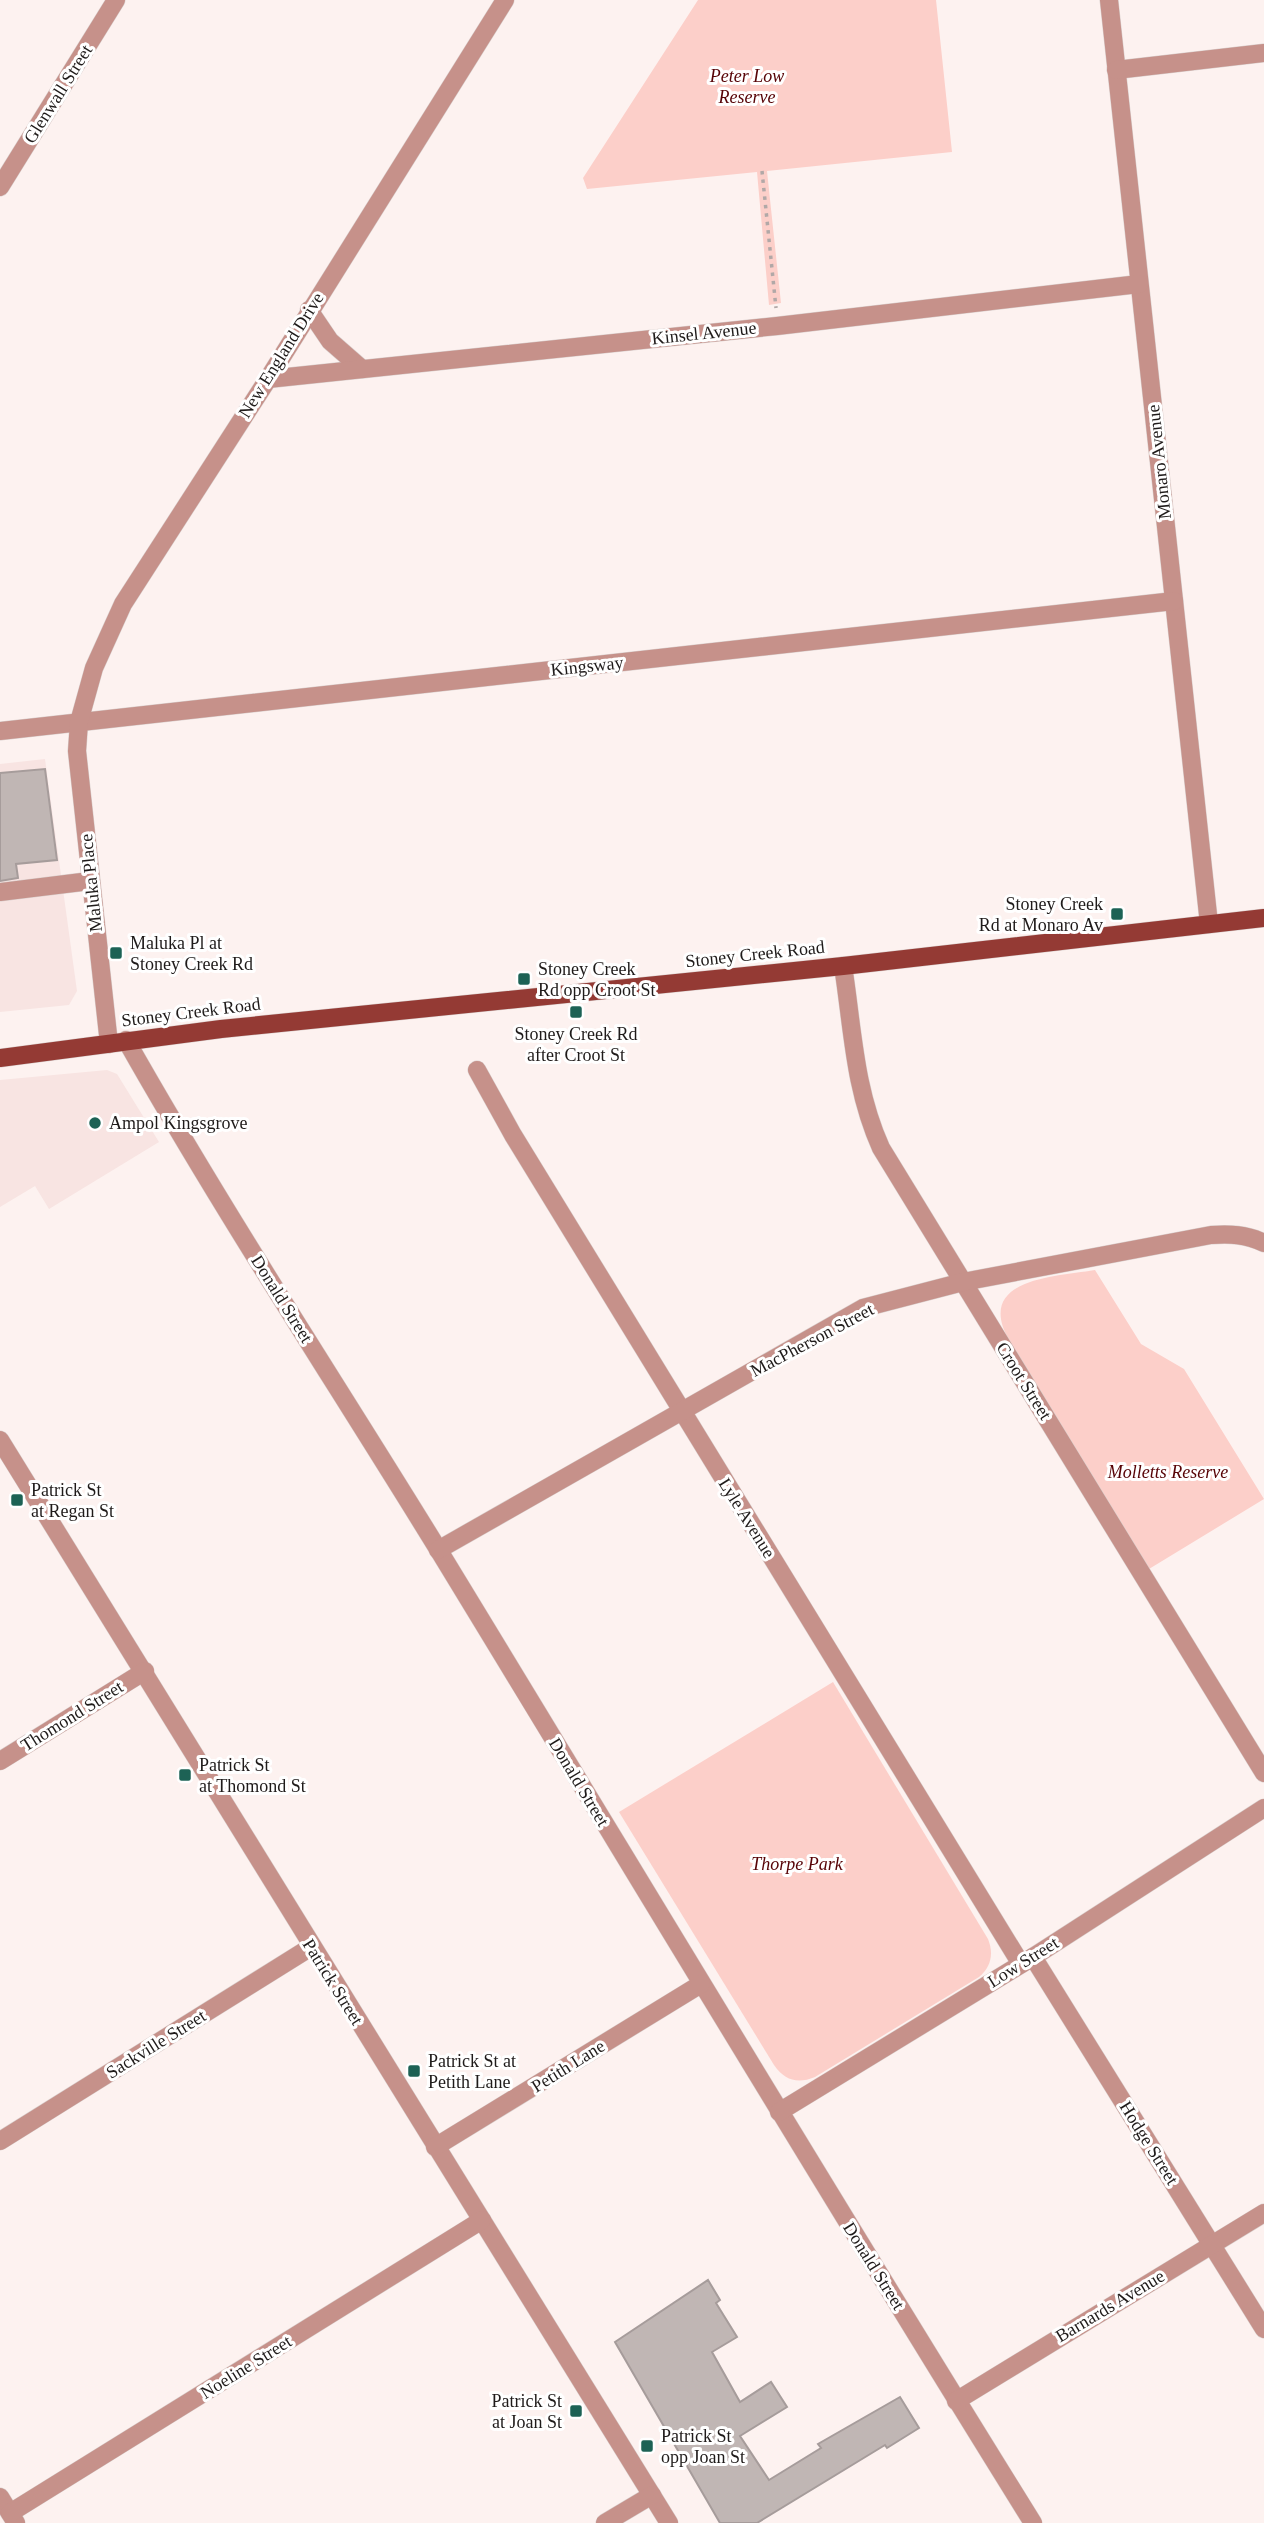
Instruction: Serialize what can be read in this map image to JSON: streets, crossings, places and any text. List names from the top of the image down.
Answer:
{
  "streets": {
    "main road": ["Stoney Creek Road"],
    "street": [
      "Glenwall Street",
      "Kinsel Avenue",
      "New England Drive",
      "Monaro Avenue",
      "Kingsway",
      "Maluka Place",
      "Donald Street",
      "MacPherson Street",
      "Croot Street",
      "Lyle Avenue",
      "Thomond Street",
      "Low Street",
      "Patrick Street",
      "Sackville Street",
      "Petith Lane",
      "Hodge Street",
      "Barnards Avenue",
      "Noeline Street"
    ]
  },
  "crossings": [
    ["Kinsel Avenue", "New England Drive"],
    ["Kinsel Avenue", "Monaro Avenue"],
    ["New England Drive", "Kingsway"],
    ["New England Drive", "Maluka Place"],
    ["Monaro Avenue", "Kingsway"],
    ["Monaro Avenue", "Stoney Creek Road"],
    ["Kingsway", "Maluka Place"],
    ["Maluka Place", "Stoney Creek Road"],
    ["Maluka Place", "Donald Street"],
    ["Stoney Creek Road", "Donald Street"],
    ["Stoney Creek Road", "Croot Street"],
    ["Donald Street", "MacPherson Street"],
    ["Donald Street", "Low Street"],
    ["Donald Street", "Petith Lane"],
    ["Donald Street", "Barnards Avenue"],
    ["MacPherson Street", "Croot Street"],
    ["MacPherson Street", "Lyle Avenue"],
    ["Lyle Avenue", "Low Street"],
    ["Lyle Avenue", "Hodge Street"],
    ["Thomond Street", "Patrick Street"],
    ["Low Street", "Hodge Street"],
    ["Patrick Street", "Sackville Street"],
    ["Patrick Street", "Petith Lane"],
    ["Patrick Street", "Noeline Street"],
    ["Hodge Street", "Barnards Avenue"]
  ],
  "parks": ["Peter Low Reserve", "Molletts Reserve", "Thorpe Park"],
  "places": {
    "transit": [
      "Stoney Creek Rd at Monaro Av",
      "Maluka Pl at Stoney Creek Rd",
      "Stoney Creek Rd opp Croot St",
      "Stoney Creek Rd after Croot St",
      "Patrick St at Regan St",
      "Patrick St at Thomond St",
      "Patrick St at Petith Lane",
      "Patrick St at Joan St",
      "Patrick St opp Joan St"
    ],
    "other": ["Ampol Kingsgrove"]
  }
}
